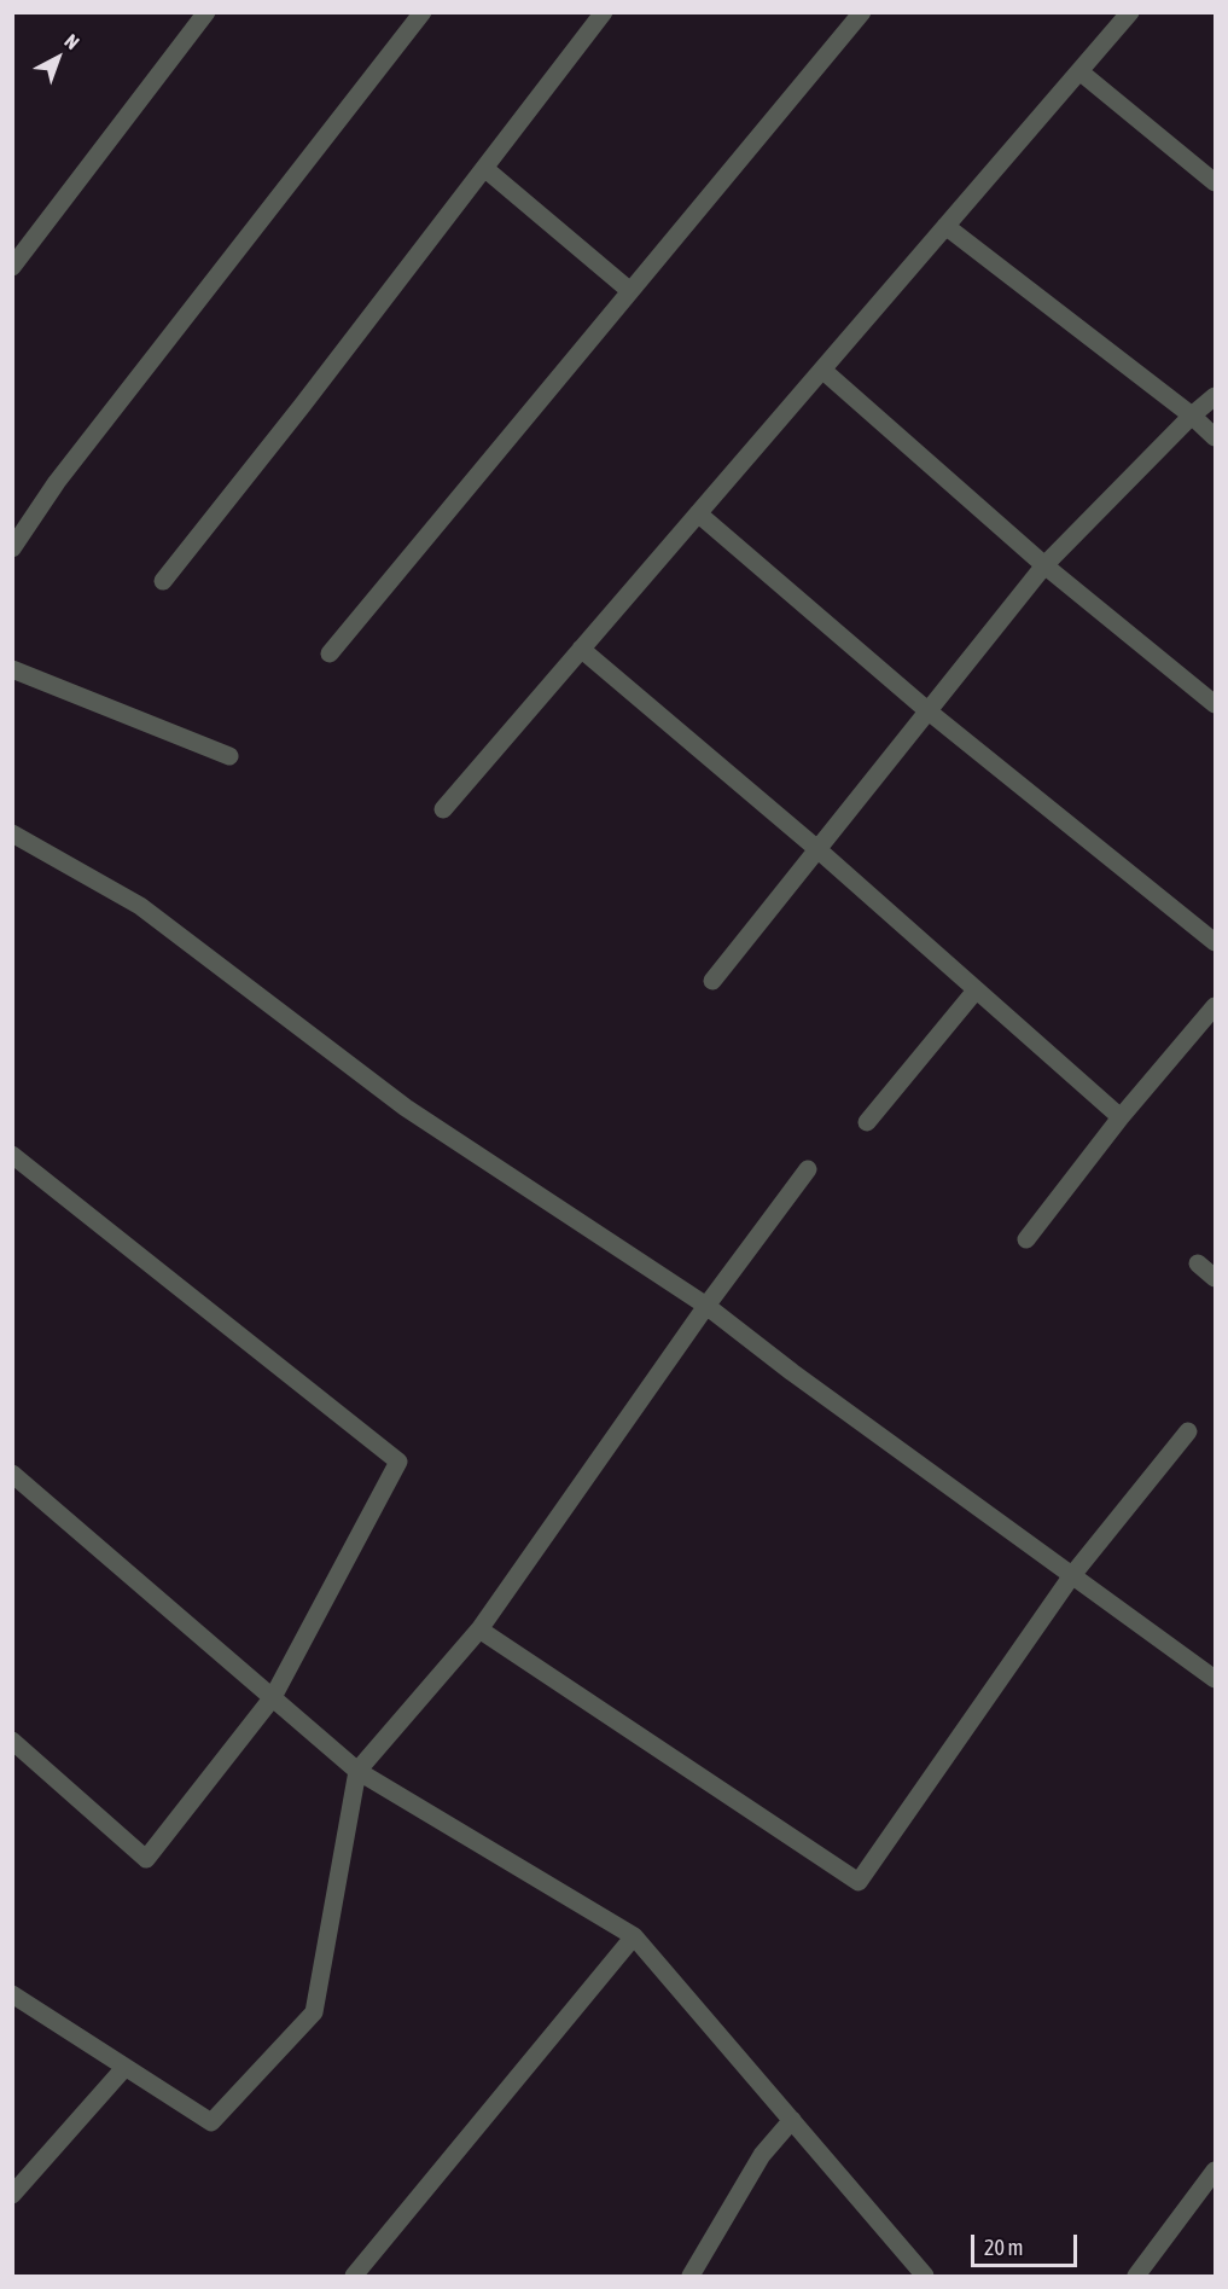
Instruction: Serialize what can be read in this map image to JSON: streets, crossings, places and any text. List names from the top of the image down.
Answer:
{
  "scale_bar": "20 m",
  "north": "top right"
}
